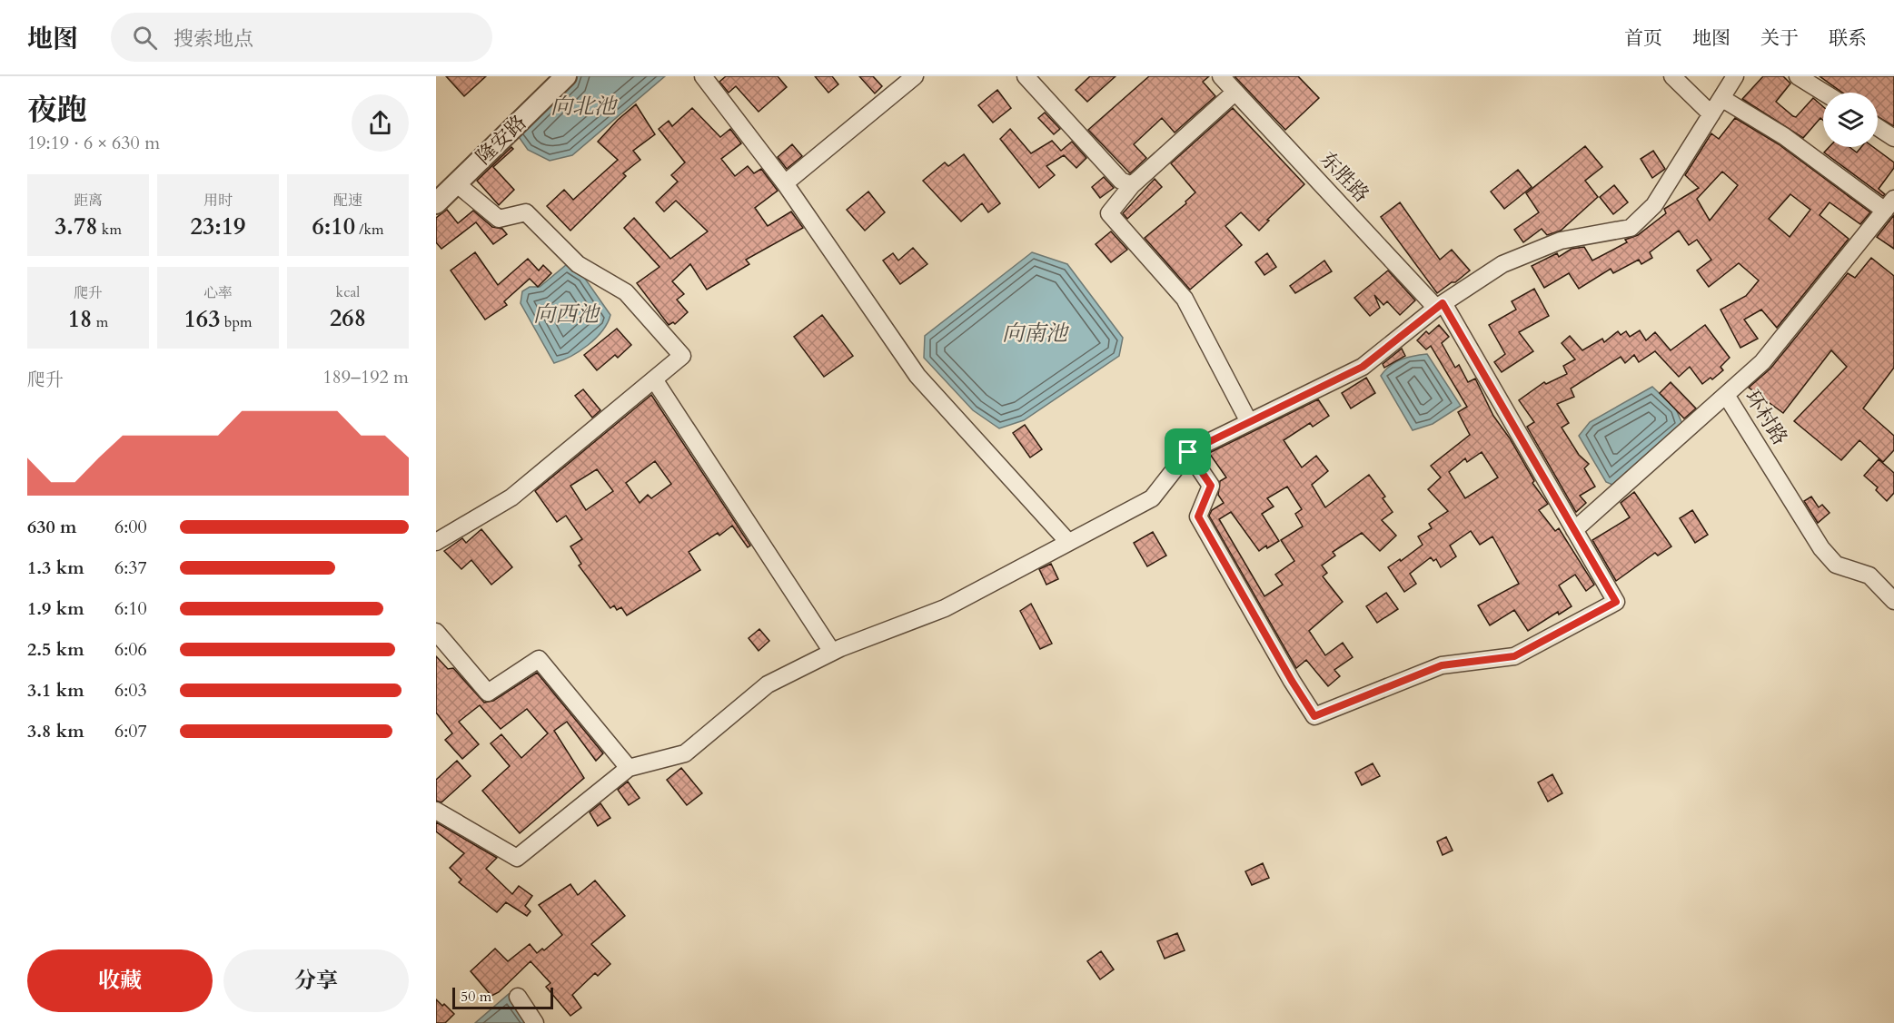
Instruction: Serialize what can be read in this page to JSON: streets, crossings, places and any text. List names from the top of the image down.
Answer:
{
  "streets": {
    "street": ["隆安路", "东胜路", "环村路"]
  },
  "water": ["向北池", "向西池", "向南池"],
  "scale_bar": "50 m",
  "page": {
    "header": "地图",
    "search": "搜索地点",
    "nav": [
      "首页",
      "地图",
      "关于",
      "联系"
    ],
    "heading": ["夜跑", "19:19 · 6 × 630 m"],
    "stats": [
      ["距离", "3.78 km"],
      ["用时", "23:19"],
      ["配速", "6:10 /km"],
      ["爬升", "18 m"],
      ["心率", "163 bpm"],
      ["kcal", "268"]
    ],
    "chart": ["爬升", "189–192 m"],
    "list": [
      {
        "name": "630 m",
        "note": "6:00"
      },
      {
        "name": "1.3 km",
        "note": "6:37"
      },
      {
        "name": "1.9 km",
        "note": "6:10"
      },
      {
        "name": "2.5 km",
        "note": "6:06"
      },
      {
        "name": "3.1 km",
        "note": "6:03"
      },
      {
        "name": "3.8 km",
        "note": "6:07"
      }
    ],
    "buttons": ["收藏", "分享"],
    "scale": "50 m"
  }
}
